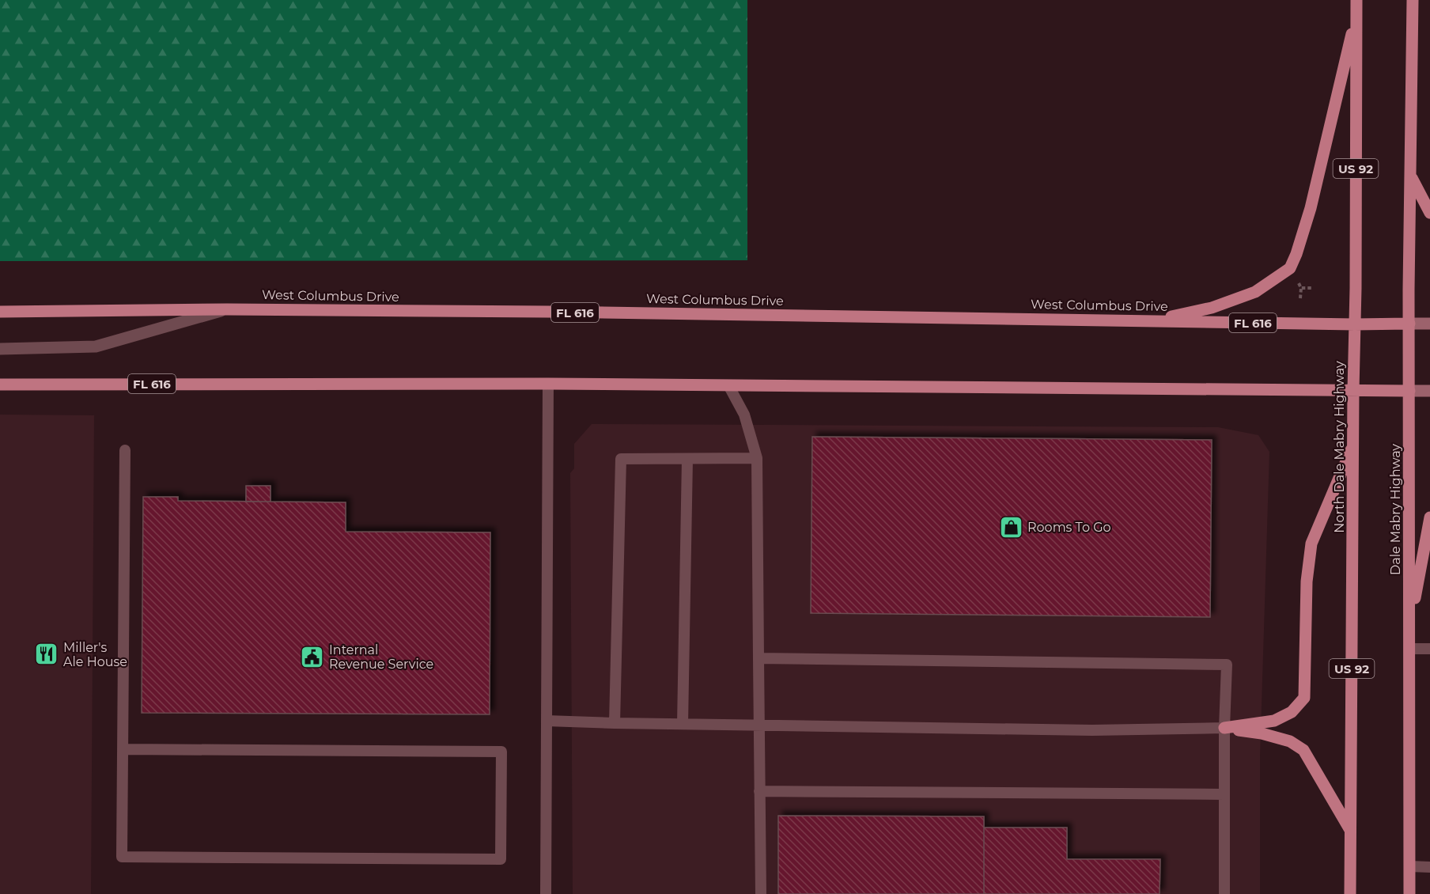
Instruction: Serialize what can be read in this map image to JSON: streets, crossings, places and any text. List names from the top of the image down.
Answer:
{
  "streets": {
    "main road": [
      "US 92",
      "West Columbus Drive",
      "FL 616",
      "North Dale Mabry Highway",
      "Dale Mabry Highway"
    ]
  },
  "crossings": [
    ["West Columbus Drive", "North Dale Mabry Highway"],
    ["FL 616", "North Dale Mabry Highway"],
    ["FL 616", "Dale Mabry Highway"]
  ],
  "places": {
    "shop": ["Rooms To Go"],
    "restaurant": ["Miller's Ale House"],
    "public building": ["Internal Revenue Service"]
  }
}
